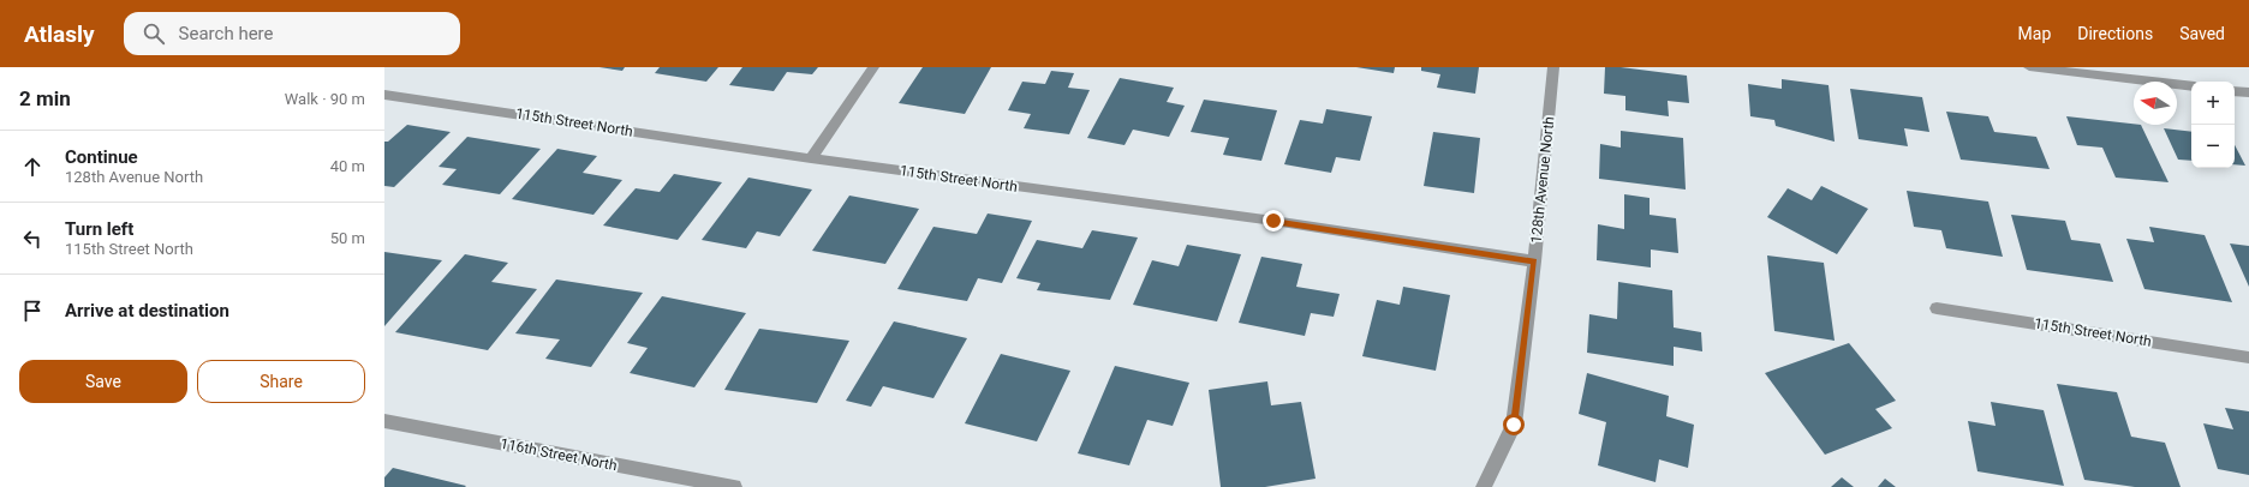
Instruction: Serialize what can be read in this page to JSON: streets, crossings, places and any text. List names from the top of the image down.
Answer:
{
  "streets": {
    "street": ["115th Street North", "128th Avenue North", "116th Street North"]
  },
  "crossings": [
    ["115th Street North", "128th Avenue North"]
  ],
  "north": "left",
  "page": {
    "header": "Atlasly",
    "search": "Search here",
    "nav": ["Map", "Directions", "Saved"],
    "heading": ["2 min", "Walk · 90 m"],
    "map_buttons": ["+", "−"],
    "list": [
      ["Continue", "128th Avenue North", "40 m"],
      ["Turn left", "115th Street North", "50 m"],
      "Arrive at destination"
    ],
    "buttons": ["Save", "Share"]
  }
}
